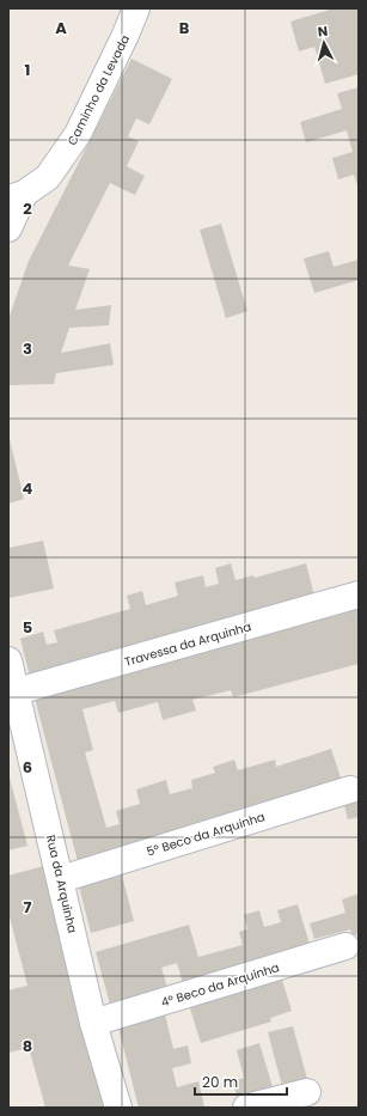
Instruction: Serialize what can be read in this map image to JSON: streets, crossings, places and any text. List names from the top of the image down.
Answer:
{
  "streets": {
    "street": [
      "Caminho da Levada",
      "Travessa da Arquinha",
      "5º Beco da Arquinha",
      "Rua da Arquinha",
      "4º Beco da Arquinha"
    ]
  },
  "crossings": [
    ["Travessa da Arquinha", "Rua da Arquinha"],
    ["5º Beco da Arquinha", "Rua da Arquinha"],
    ["Rua da Arquinha", "4º Beco da Arquinha"]
  ],
  "scale_bar": "20 m",
  "north": "top",
  "grid": {
    "columns": ["A", "B"],
    "rows": [
      "1",
      "2",
      "3",
      "4",
      "5",
      "6",
      "7",
      "8"
    ]
  }
}
